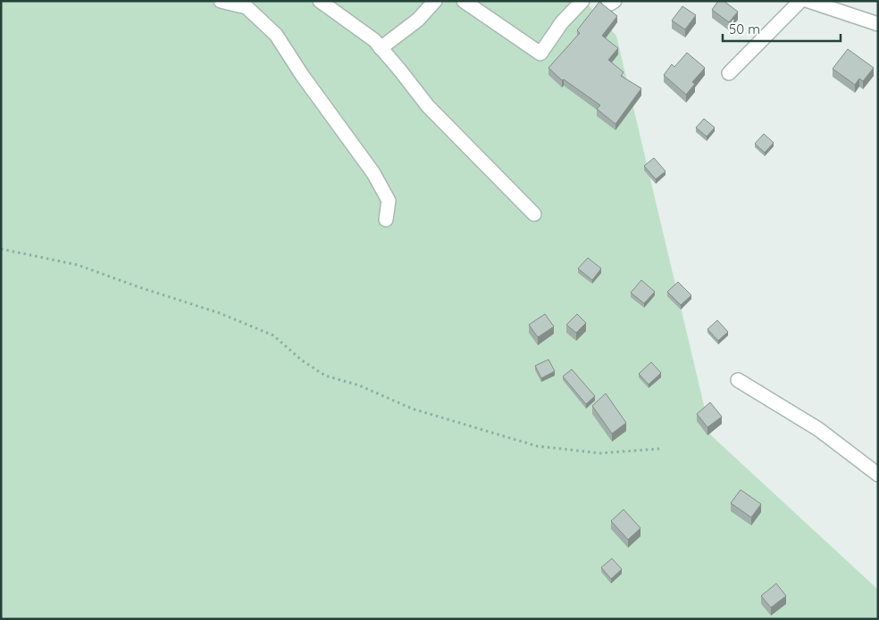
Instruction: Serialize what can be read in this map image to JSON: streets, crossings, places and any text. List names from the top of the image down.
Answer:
{
  "scale_bar": "50 m"
}
